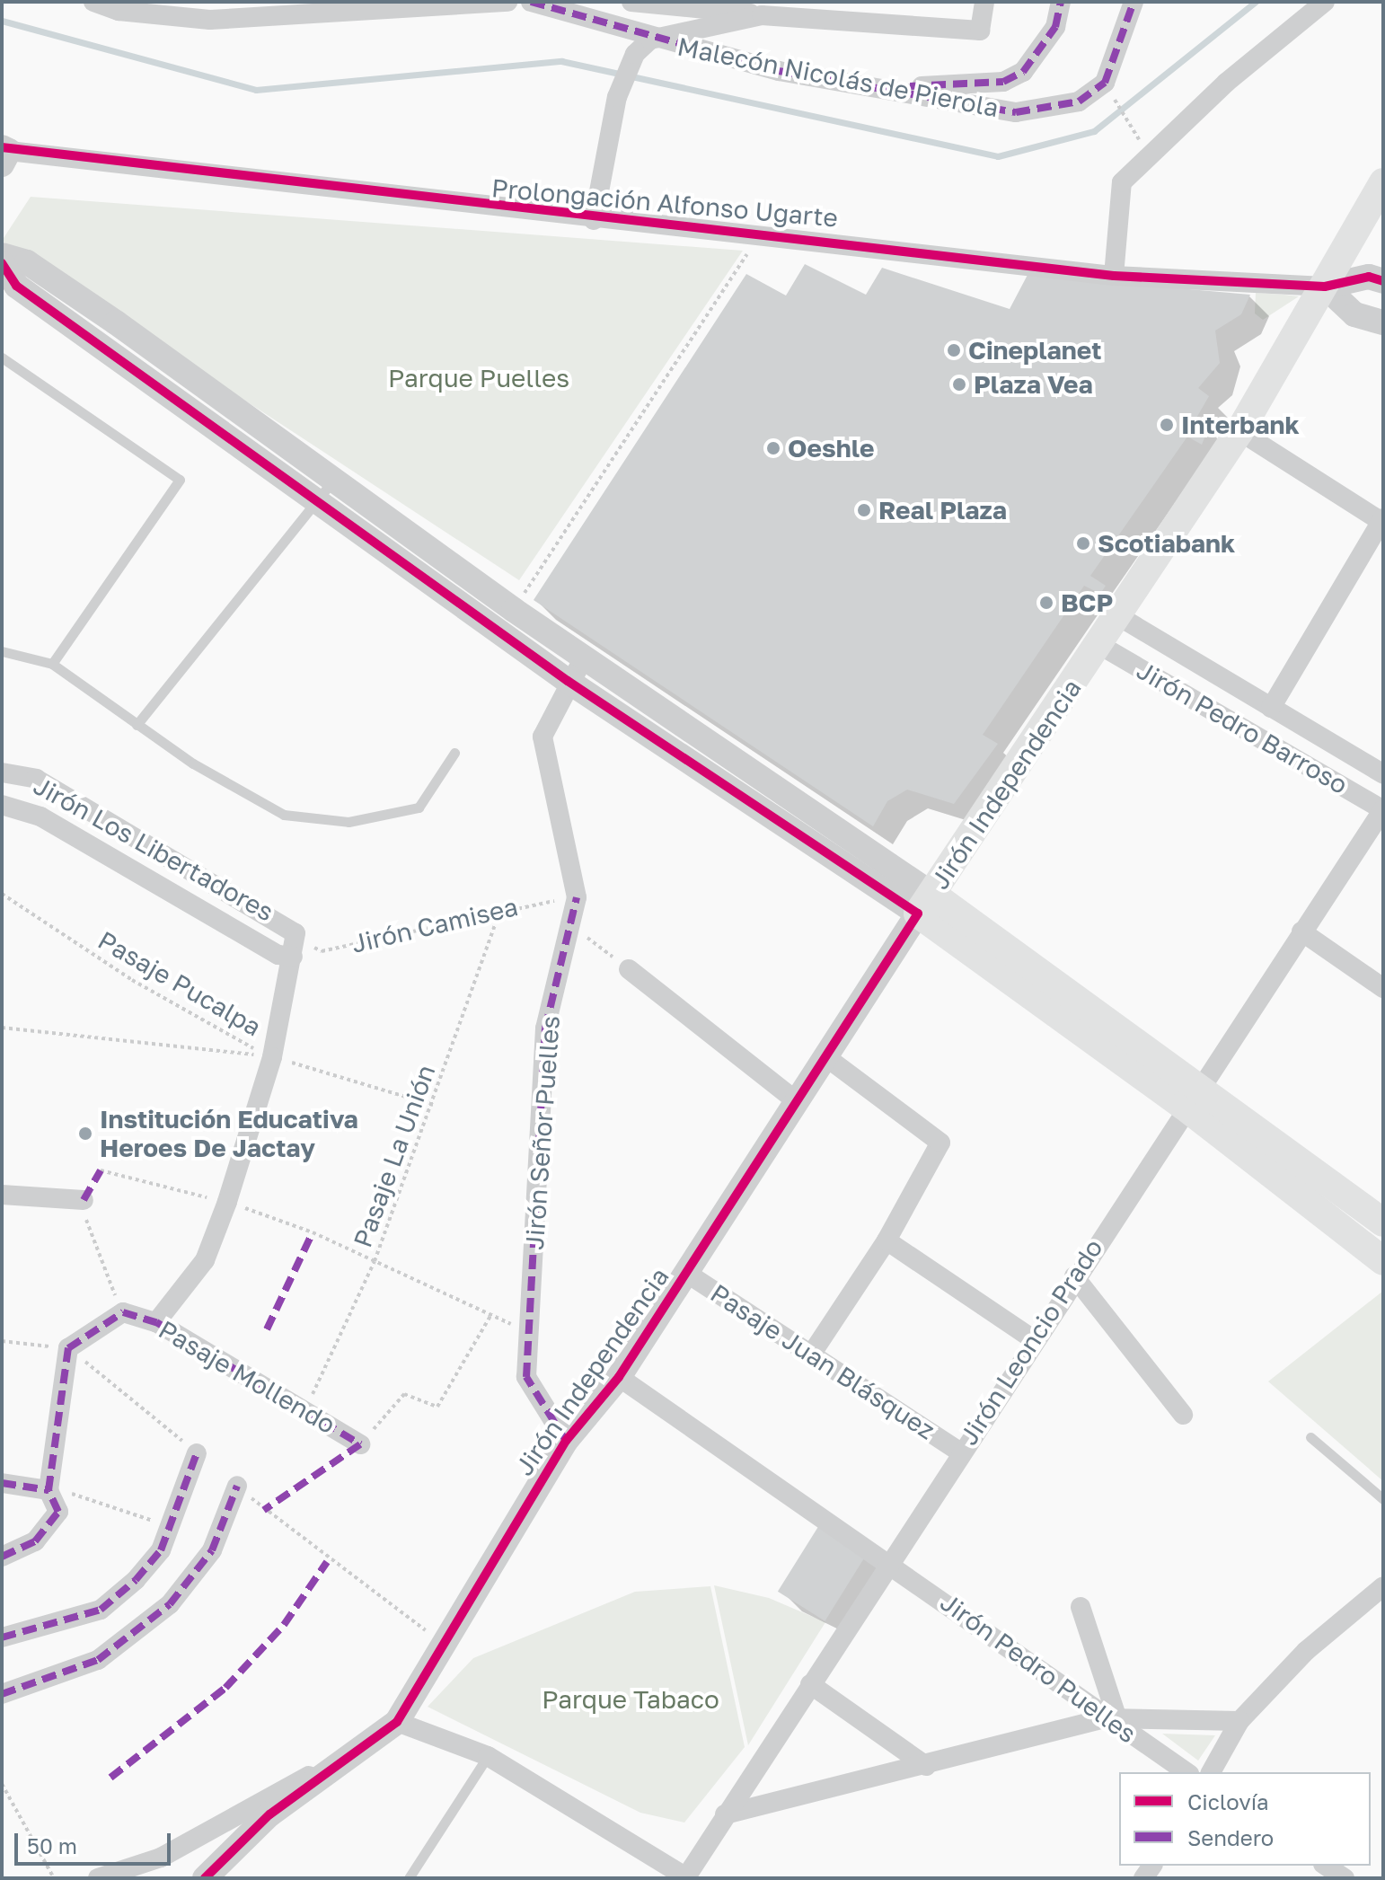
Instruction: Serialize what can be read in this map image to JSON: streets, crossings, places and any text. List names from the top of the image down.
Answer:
{
  "streets": {
    "main road": ["Jirón Independencia"],
    "street": [
      "Malecón Nicolás de Pierola",
      "Prolongación Alfonso Ugarte",
      "Jirón Pedro Barroso",
      "Jirón Los Libertadores",
      "Jirón Señor Puelles",
      "Jirón Leoncio Prado",
      "Pasaje Juan Blásquez",
      "Pasaje Mollendo",
      "Jirón Pedro Puelles"
    ],
    "path": ["Jirón Camisea", "Pasaje Pucalpa", "Pasaje La Unión"]
  },
  "crossings": [
    ["Prolongación Alfonso Ugarte", "Jirón Independencia"],
    ["Jirón Pedro Barroso", "Jirón Independencia"],
    ["Jirón Pedro Barroso", "Jirón Leoncio Prado"],
    ["Jirón Independencia", "Jirón Señor Puelles"],
    ["Jirón Independencia", "Pasaje Juan Blásquez"],
    ["Jirón Independencia", "Jirón Pedro Puelles"],
    ["Jirón Los Libertadores", "Jirón Camisea"],
    ["Jirón Camisea", "Jirón Señor Puelles"],
    ["Jirón Camisea", "Pasaje La Unión"],
    ["Pasaje Pucalpa", "Pasaje La Unión"],
    ["Pasaje La Unión", "Pasaje Mollendo"],
    ["Jirón Leoncio Prado", "Pasaje Juan Blásquez"],
    ["Jirón Leoncio Prado", "Jirón Pedro Puelles"]
  ],
  "parks": ["Parque Puelles", "Parque Tabaco"],
  "places": [
    "Cineplanet",
    "Plaza Vea",
    "Interbank",
    "Oeshle",
    "Real Plaza",
    "Scotiabank",
    "BCP",
    "Institución Educativa Heroes De Jactay"
  ],
  "legend": ["Ciclovía", "Sendero"],
  "scale_bar": "50 m"
}
